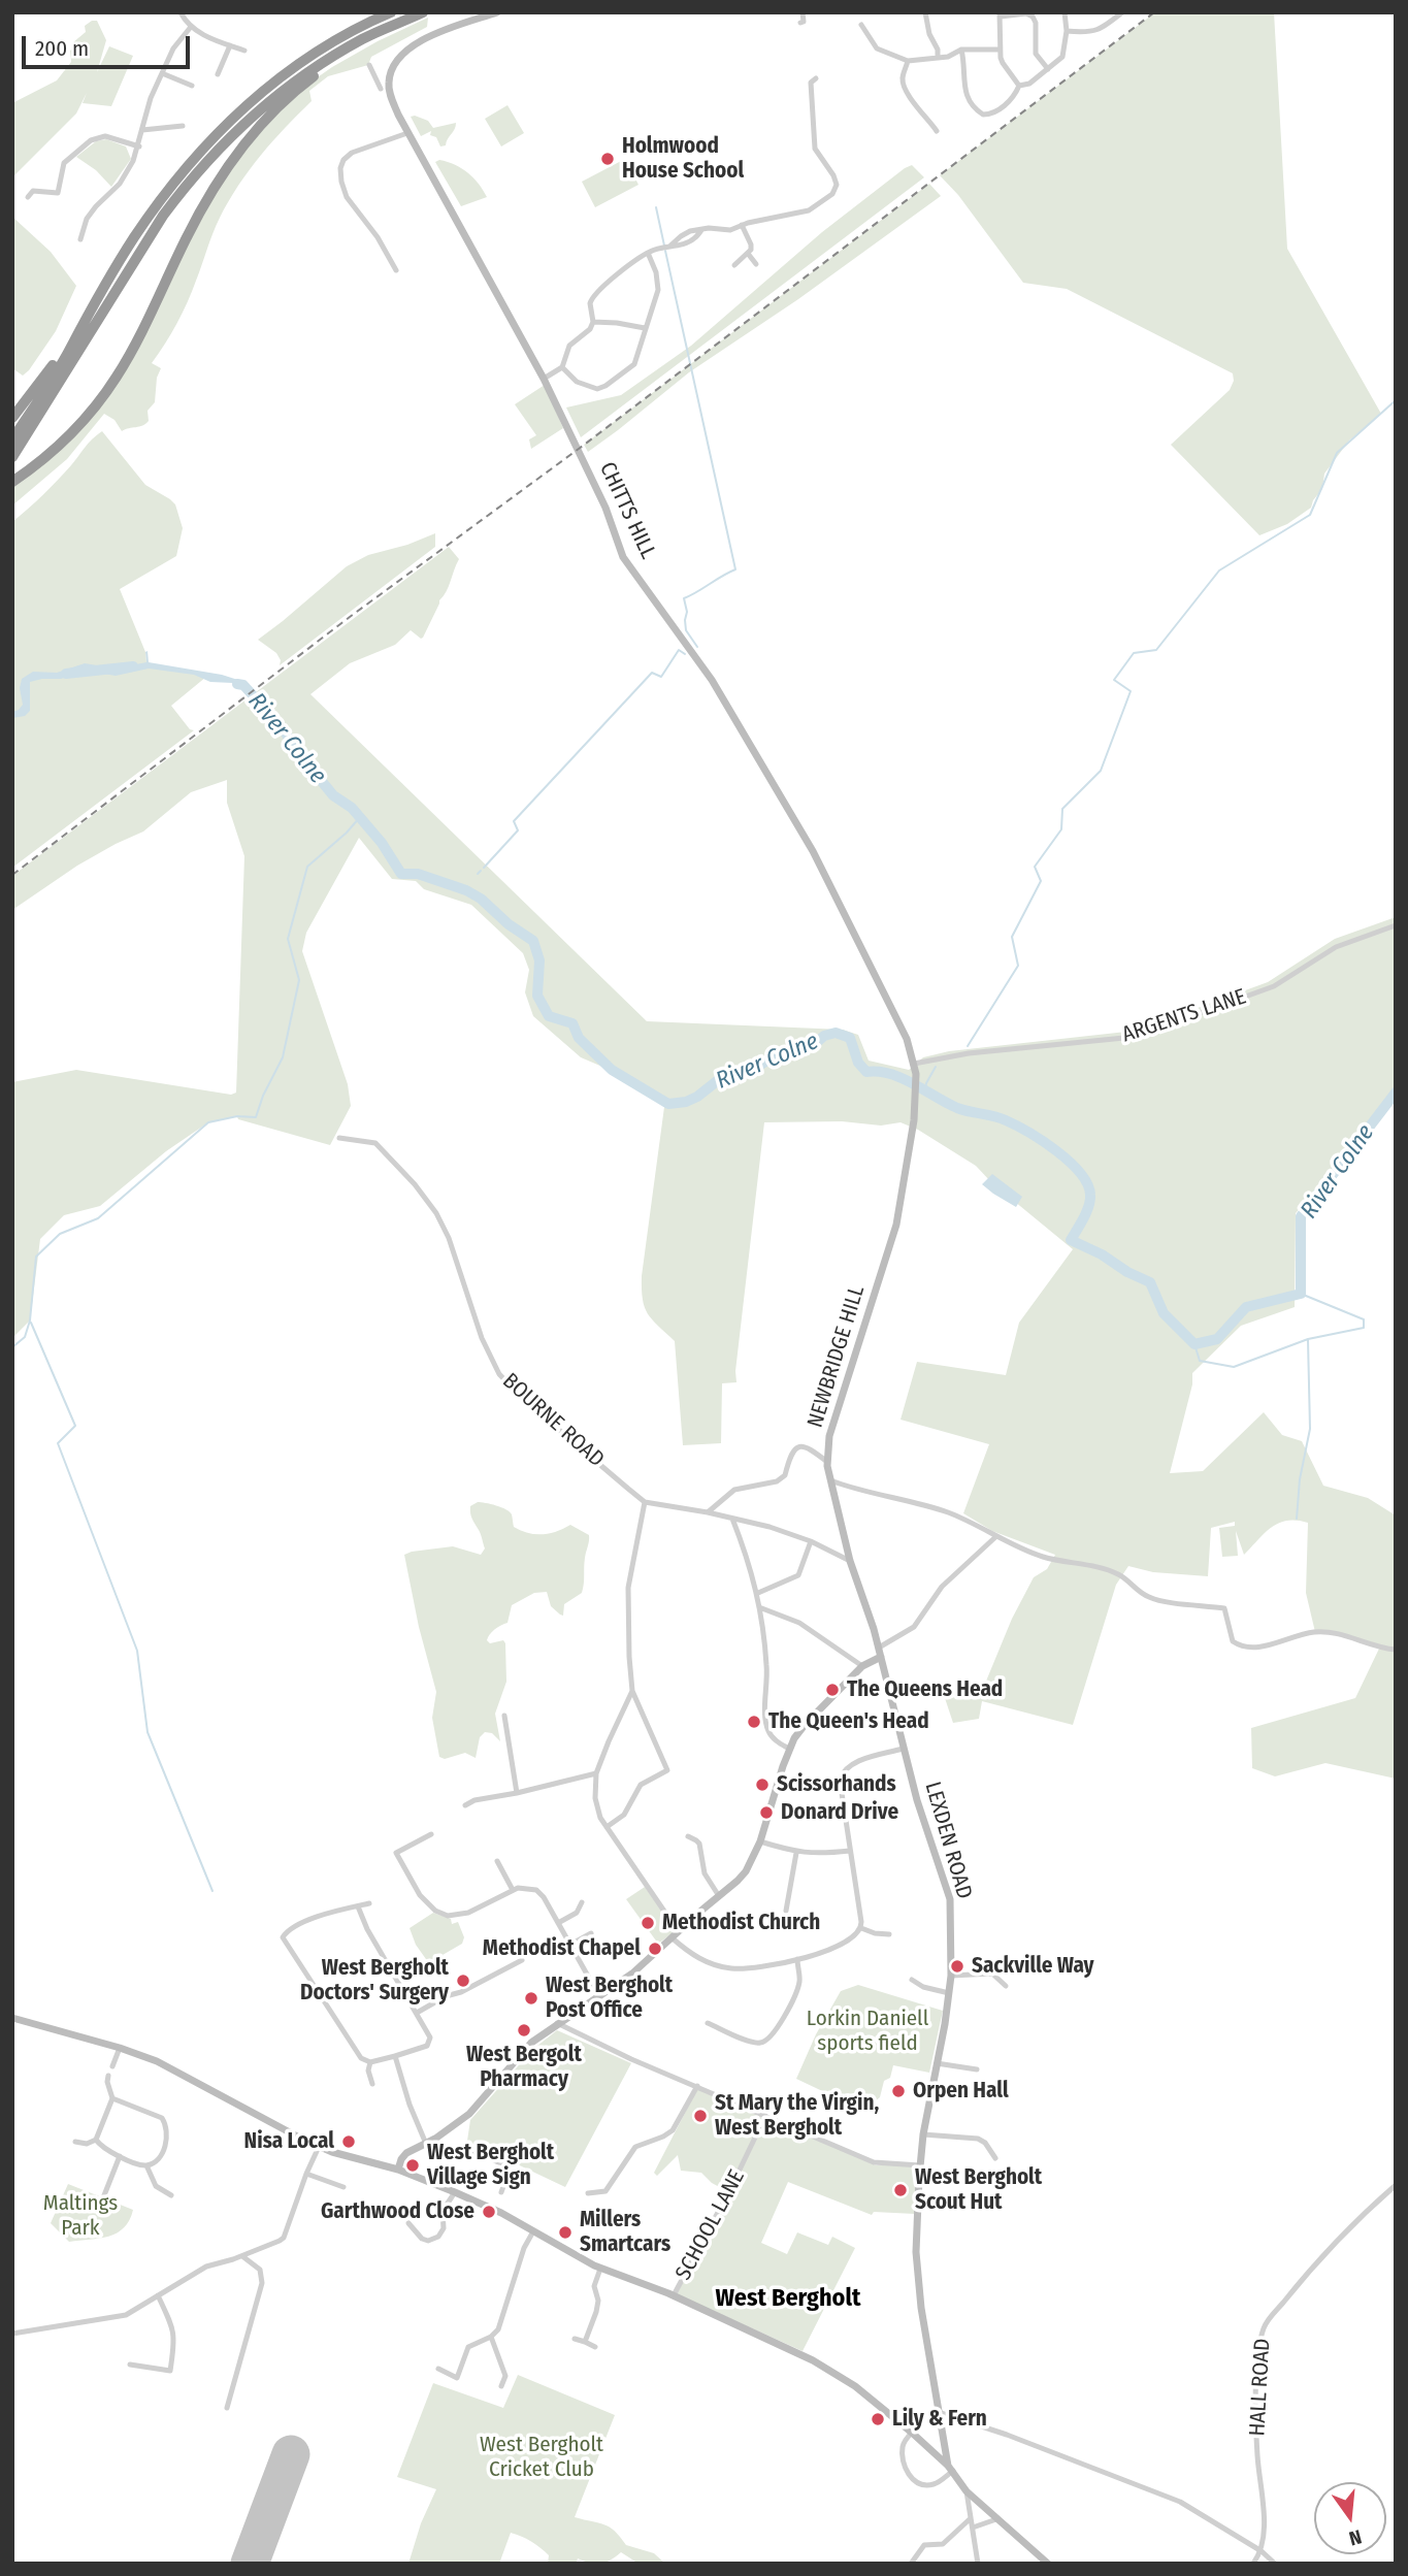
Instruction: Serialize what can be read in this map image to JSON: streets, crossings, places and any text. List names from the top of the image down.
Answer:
{
  "streets": {
    "street": [
      "CHITTS HILL",
      "ARGENTS LANE",
      "NEWBRIDGE HILL",
      "BOURNE ROAD",
      "LEXDEN ROAD",
      "SCHOOL LANE",
      "HALL ROAD"
    ]
  },
  "crossings": [
    ["CHITTS HILL", "ARGENTS LANE"],
    ["CHITTS HILL", "NEWBRIDGE HILL"],
    ["ARGENTS LANE", "NEWBRIDGE HILL"],
    ["NEWBRIDGE HILL", "LEXDEN ROAD"]
  ],
  "districts": ["West Bergholt"],
  "water": ["River Colne"],
  "parks": ["Lorkin Daniell sports field", "Maltings Park", "West Bergholt Cricket Club"],
  "places": [
    "Holmwood House School",
    "The Queens Head",
    "The Queen's Head",
    "Scissorhands",
    "Donard Drive",
    "Methodist Church",
    "Methodist Chapel",
    "Sackville Way",
    "West Bergholt Doctors' Surgery",
    "West Bergholt Post Office",
    "West Bergolt Pharmacy",
    "Orpen Hall",
    "St Mary the Virgin, West Bergholt",
    "Nisa Local",
    "West Bergholt Village Sign",
    "West Bergholt Scout Hut",
    "Garthwood Close",
    "Millers Smartcars",
    "Lily & Fern"
  ],
  "scale_bar": "200 m",
  "north": "bottom"
}
